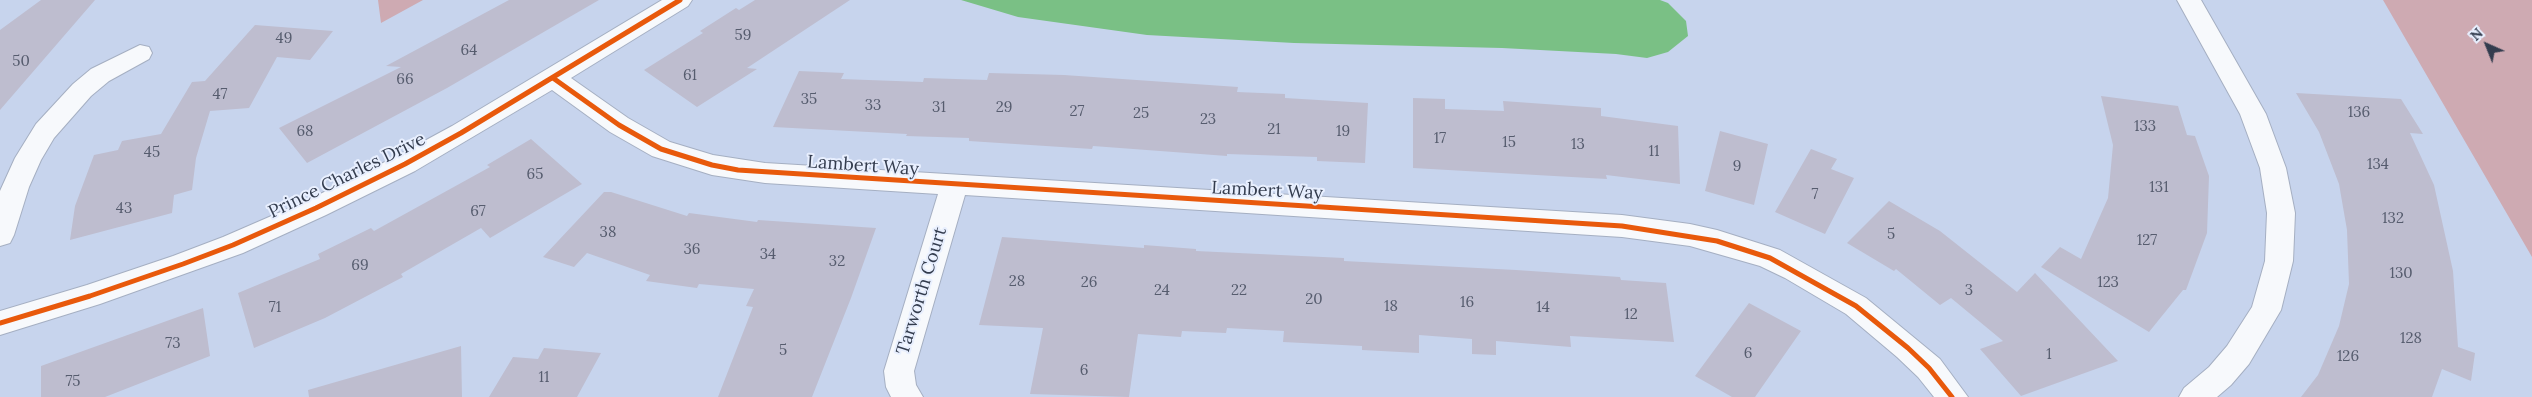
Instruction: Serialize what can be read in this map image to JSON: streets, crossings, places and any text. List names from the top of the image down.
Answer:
{
  "streets": {
    "street": ["Lambert Way", "Prince Charles Drive", "Tarworth Court"]
  },
  "crossings": [
    ["Lambert Way", "Prince Charles Drive"],
    ["Lambert Way", "Tarworth Court"]
  ],
  "house_numbers": [
    "59",
    "49",
    "64",
    "50",
    "61",
    "66",
    "47",
    "35",
    "33",
    "31",
    "29",
    "27",
    "136",
    "25",
    "23",
    "133",
    "21",
    "68",
    "19",
    "17",
    "15",
    "13",
    "11",
    "45",
    "134",
    "9",
    "65",
    "131",
    "7",
    "43",
    "67",
    "132",
    "38",
    "5",
    "127",
    "36",
    "34",
    "32",
    "69",
    "130",
    "28",
    "26",
    "123",
    "24",
    "22",
    "3",
    "20",
    "16",
    "18",
    "71",
    "14",
    "12",
    "128",
    "73",
    "5",
    "6",
    "1",
    "126",
    "6",
    "11",
    "75"
  ],
  "north": "top left"
}
